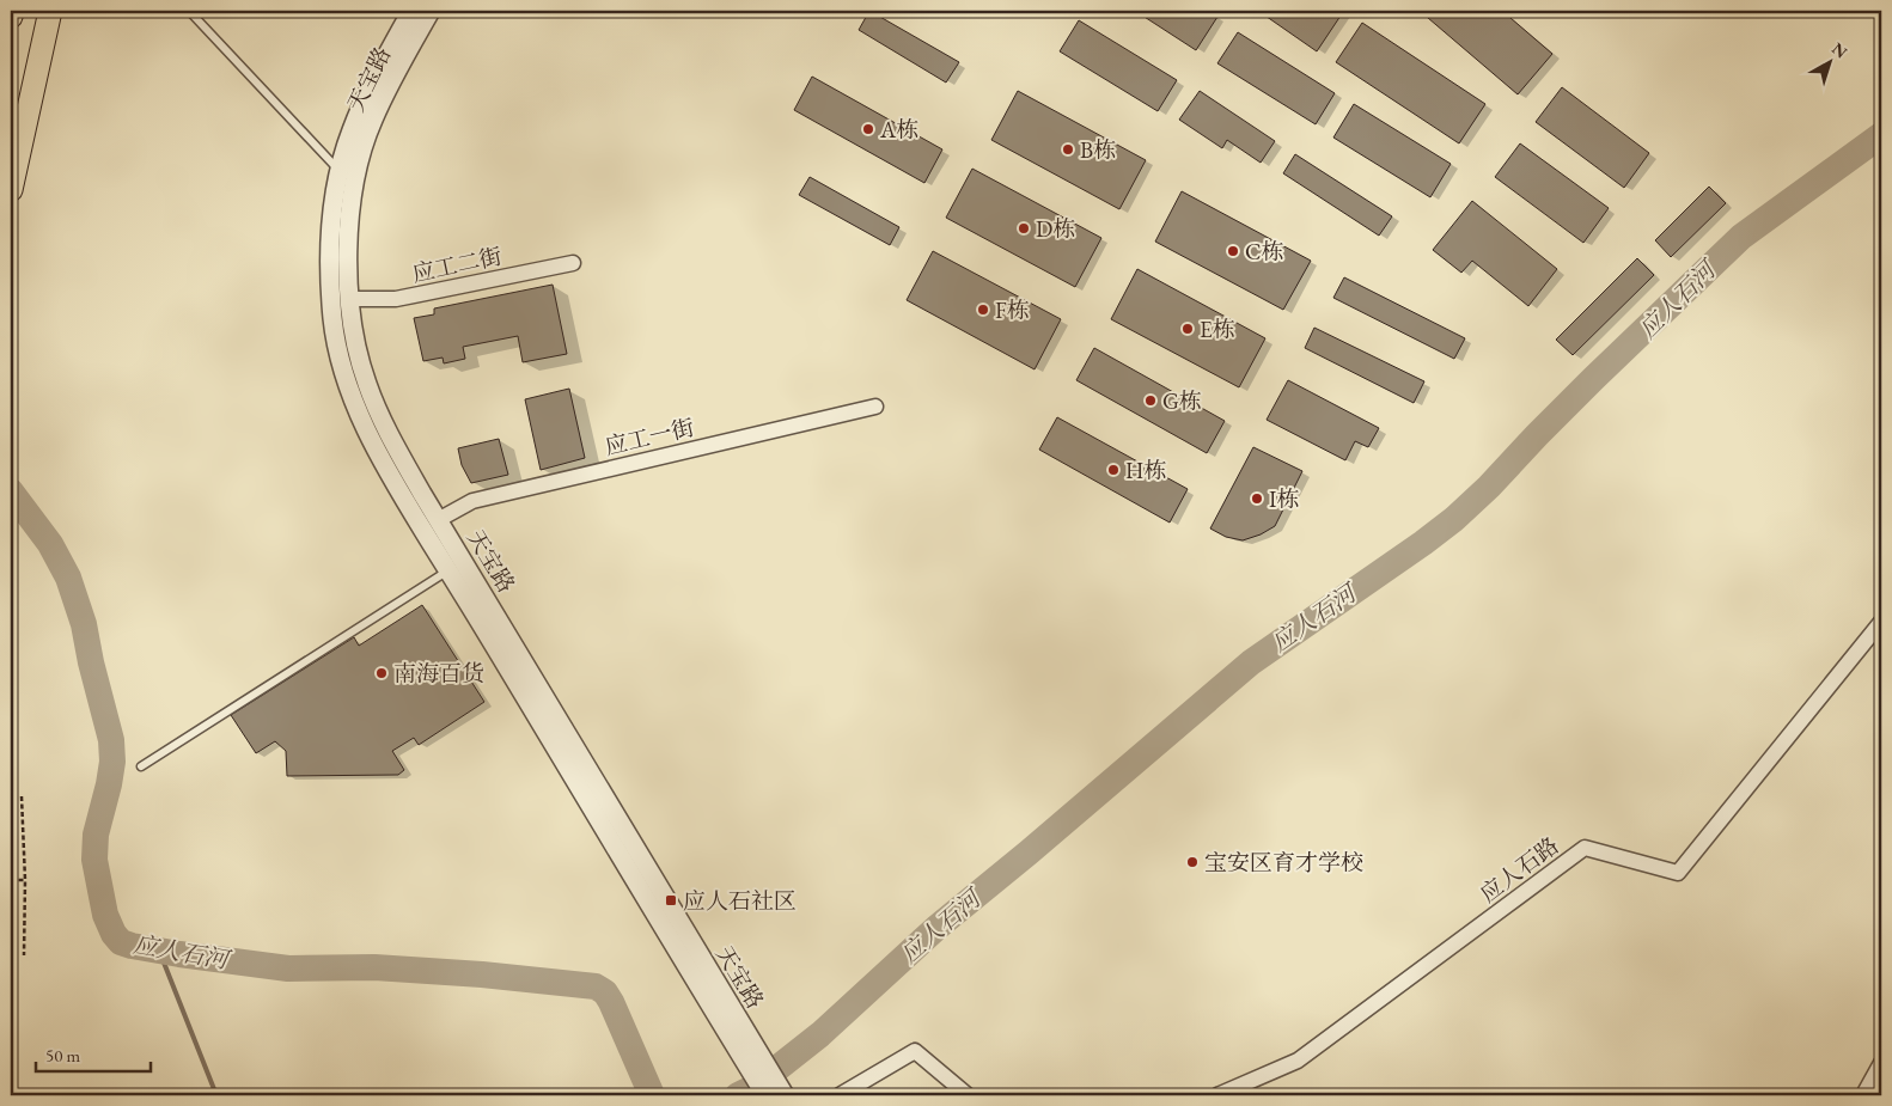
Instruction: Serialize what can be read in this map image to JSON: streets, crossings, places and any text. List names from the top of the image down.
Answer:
{
  "streets": {
    "street": [
      "天宝路",
      "应工二街",
      "应工一街",
      "应人石路"
    ]
  },
  "crossings": [
    ["天宝路", "应工二街"],
    ["天宝路", "应工一街"]
  ],
  "water": ["应人石河"],
  "places": {
    "other": [
      "A栋",
      "B栋",
      "D栋",
      "C栋",
      "F栋",
      "E栋",
      "G栋",
      "H栋",
      "I栋",
      "南海百货",
      "宝安区育才学校"
    ],
    "transit": ["应人石社区"]
  },
  "scale_bar": "50 m",
  "north": "top right"
}
